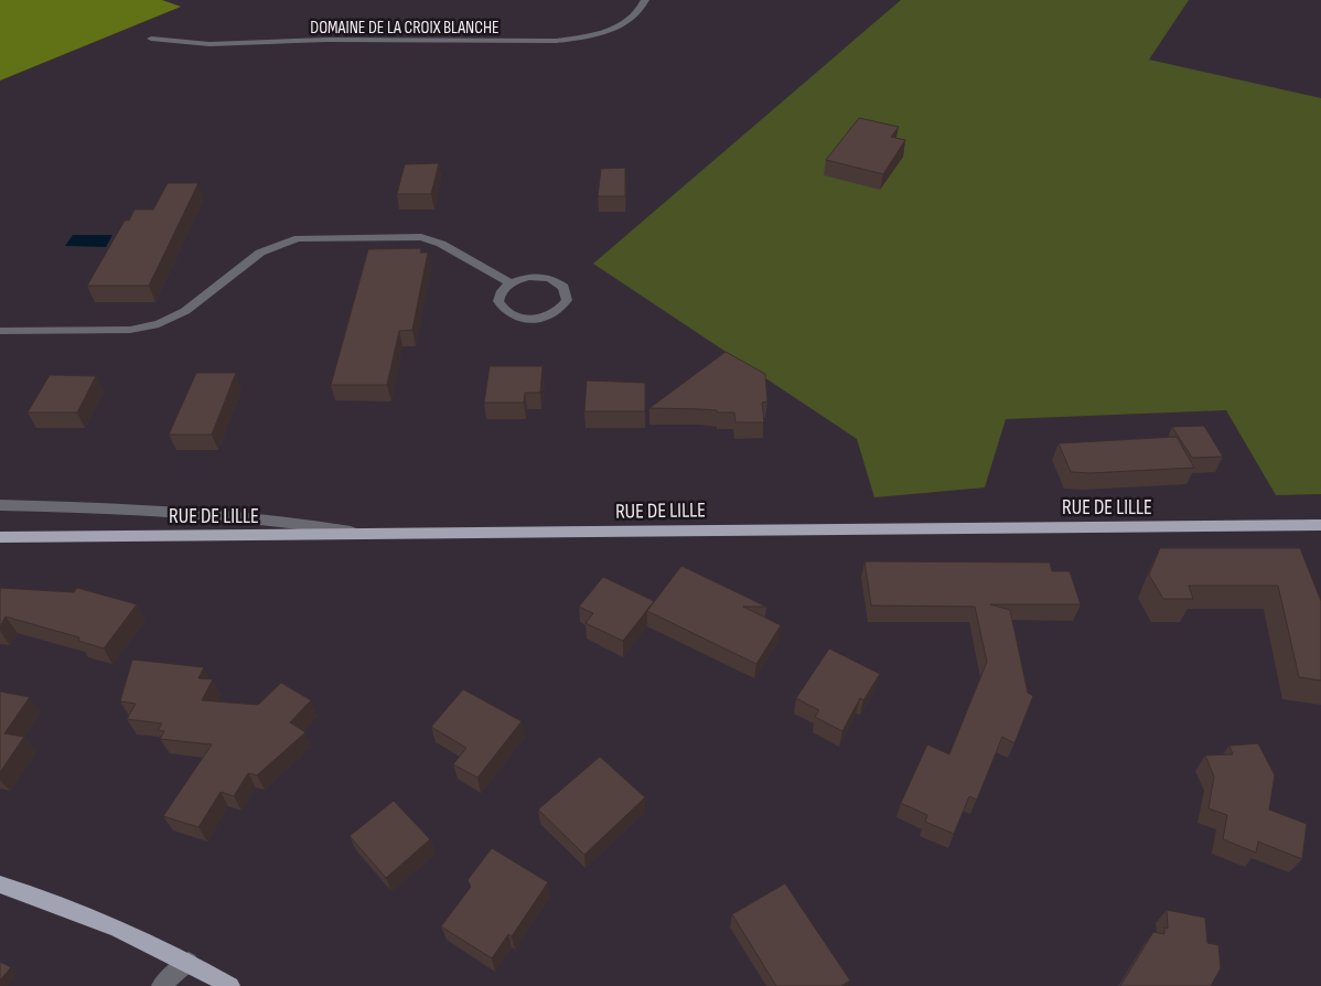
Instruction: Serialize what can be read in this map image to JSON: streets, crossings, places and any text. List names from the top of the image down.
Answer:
{
  "streets": {
    "main road": ["RUE DE LILLE"],
    "street": ["DOMAINE DE LA CROIX BLANCHE"]
  }
}
